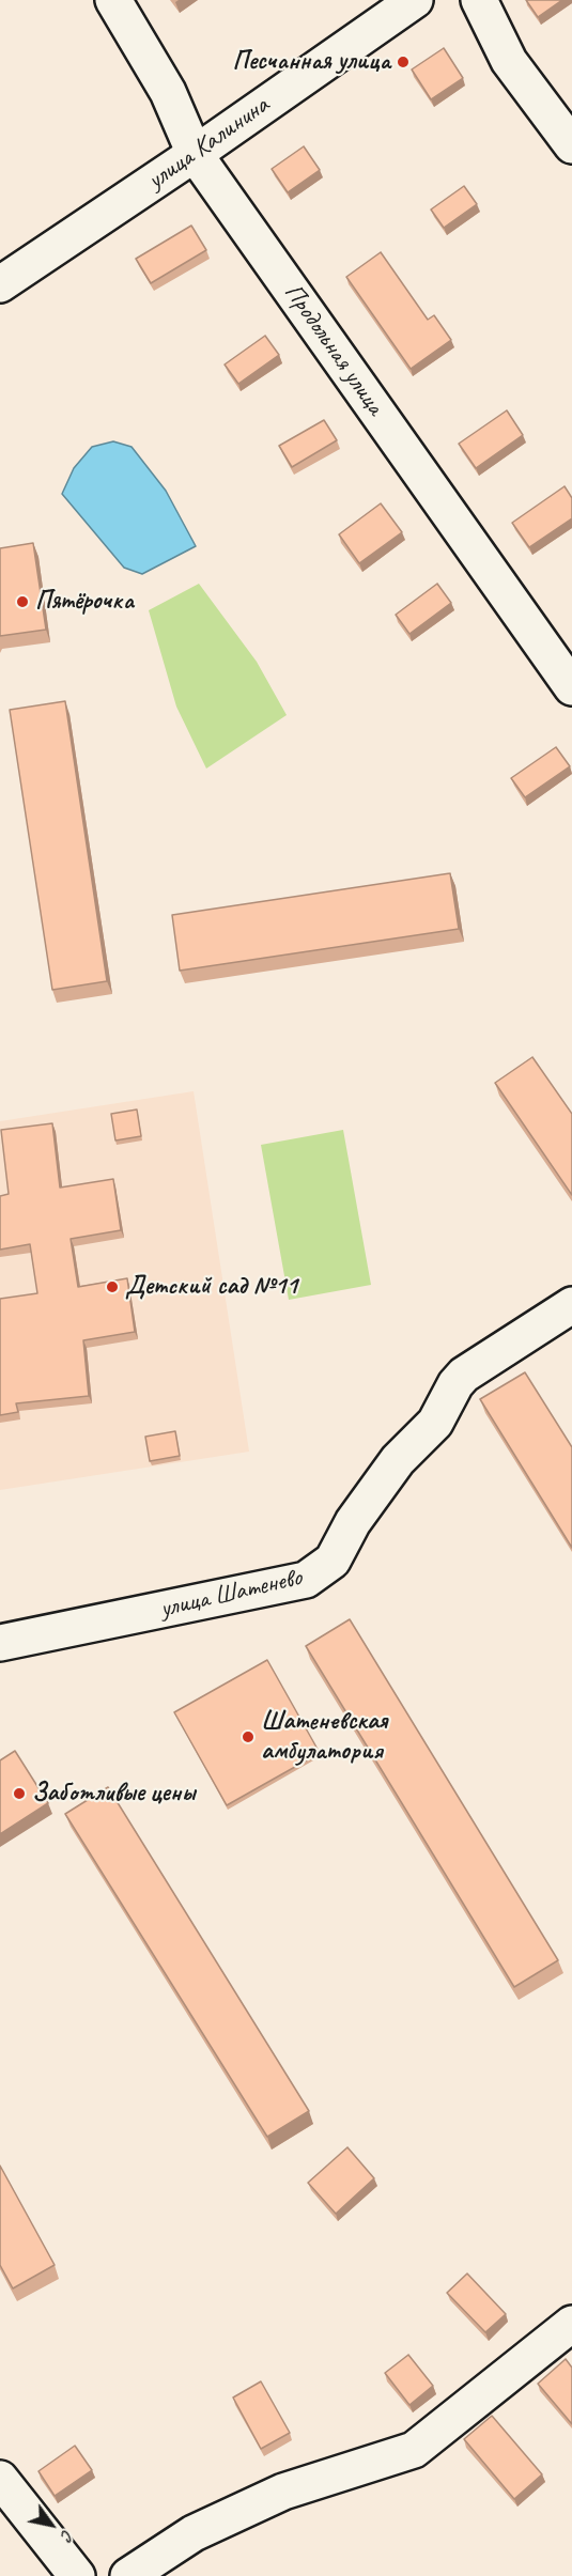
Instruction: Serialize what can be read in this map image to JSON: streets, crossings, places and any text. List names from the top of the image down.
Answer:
{
  "streets": {
    "street": ["улица Калинина", "Продольная улица", "улица Шатенево"]
  },
  "crossings": [
    ["улица Калинина", "Продольная улица"]
  ],
  "places": [
    "Песчанная улица",
    "Пятёрочка",
    "Детский сад №11",
    "Шатеневская амбулатория",
    "Заботливые цены"
  ],
  "north": "bottom right"
}
